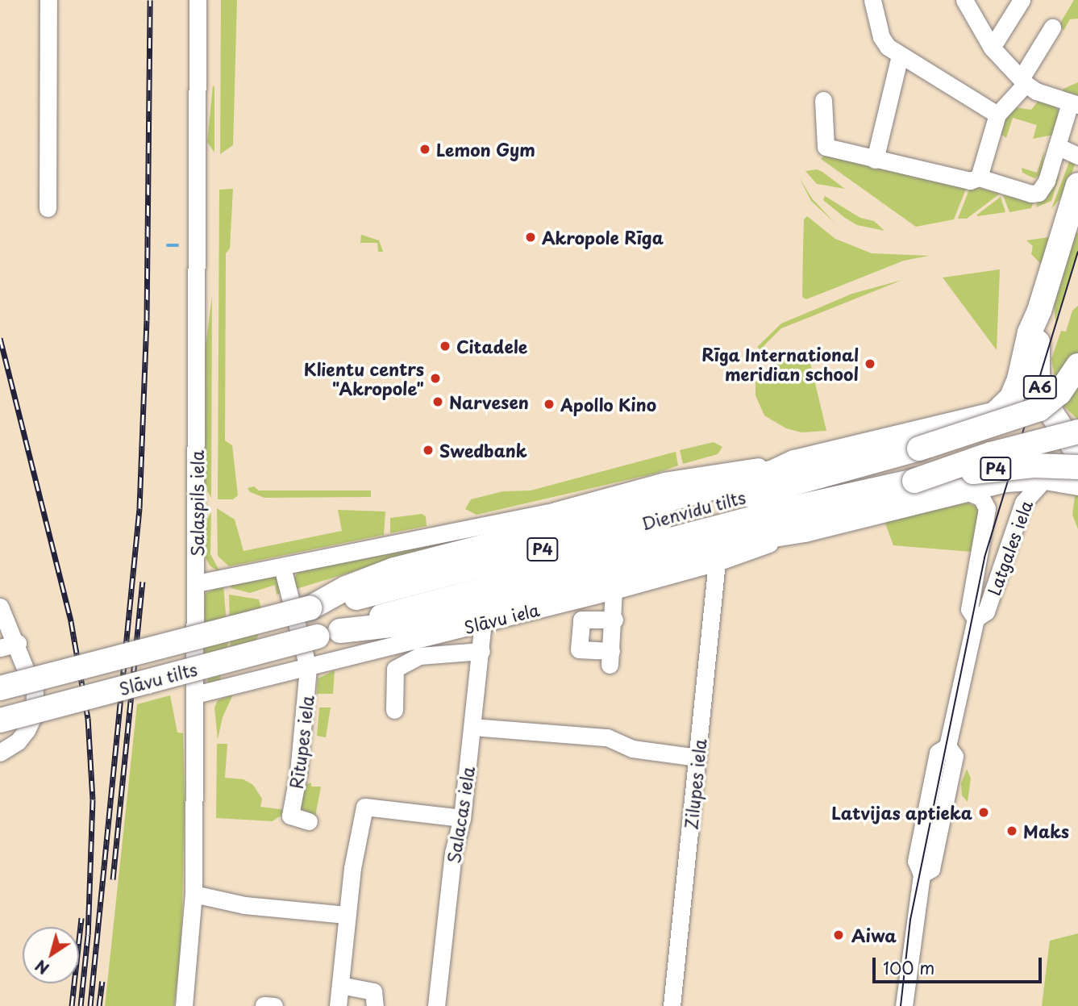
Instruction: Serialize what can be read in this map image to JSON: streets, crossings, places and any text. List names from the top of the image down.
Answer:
{
  "streets": {
    "highway": [
      "A6",
      "P4",
      "Dienvidu tilts",
      "Slāvu tilts"
    ],
    "street": [
      "Salaspils iela",
      "Latgales iela",
      "Slāvu iela",
      "Rītupes iela",
      "Zilupes iela",
      "Salacas iela"
    ]
  },
  "crossings": [
    ["P4", "Dienvidu tilts"],
    ["Salaspils iela", "Slāvu iela"],
    ["Dienvidu tilts", "Slāvu tilts"],
    ["Slāvu iela", "Rītupes iela"],
    ["Slāvu iela", "Zilupes iela"],
    ["Slāvu iela", "Salacas iela"]
  ],
  "places": [
    "Lemon Gym",
    "Akropole Rīga",
    "Citadele",
    "Rīga International meridian school",
    "Klientu centrs \"Akropole\"",
    "Narvesen",
    "Apollo Kino",
    "Swedbank",
    "Latvijas aptieka",
    "Maks",
    "Aiwa"
  ],
  "scale_bar": "100 m",
  "north": "bottom left"
}
